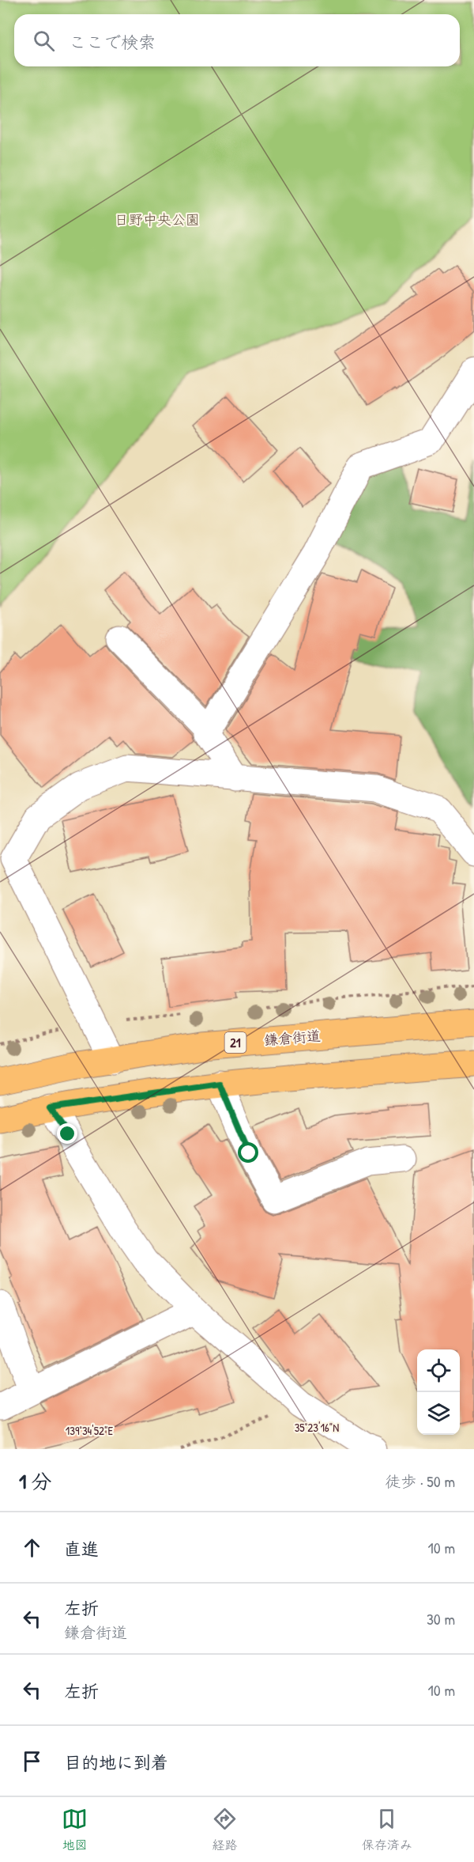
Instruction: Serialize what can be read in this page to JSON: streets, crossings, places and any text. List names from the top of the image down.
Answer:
{
  "streets": {
    "main road": ["鎌倉街道", "21"]
  },
  "parks": ["日野中央公園"],
  "page": {
    "search": "ここで検索",
    "heading": ["1 分", "徒歩 · 50 m"],
    "list": [
      ["直進", "10 m"],
      ["左折", "鎌倉街道", "30 m"],
      ["左折", "10 m"],
      "目的地に到着"
    ],
    "nav": ["地図", "経路", "保存済み"]
  },
  "coordinates": ["35°23'16\"N", "139°34'52\"E"]
}
